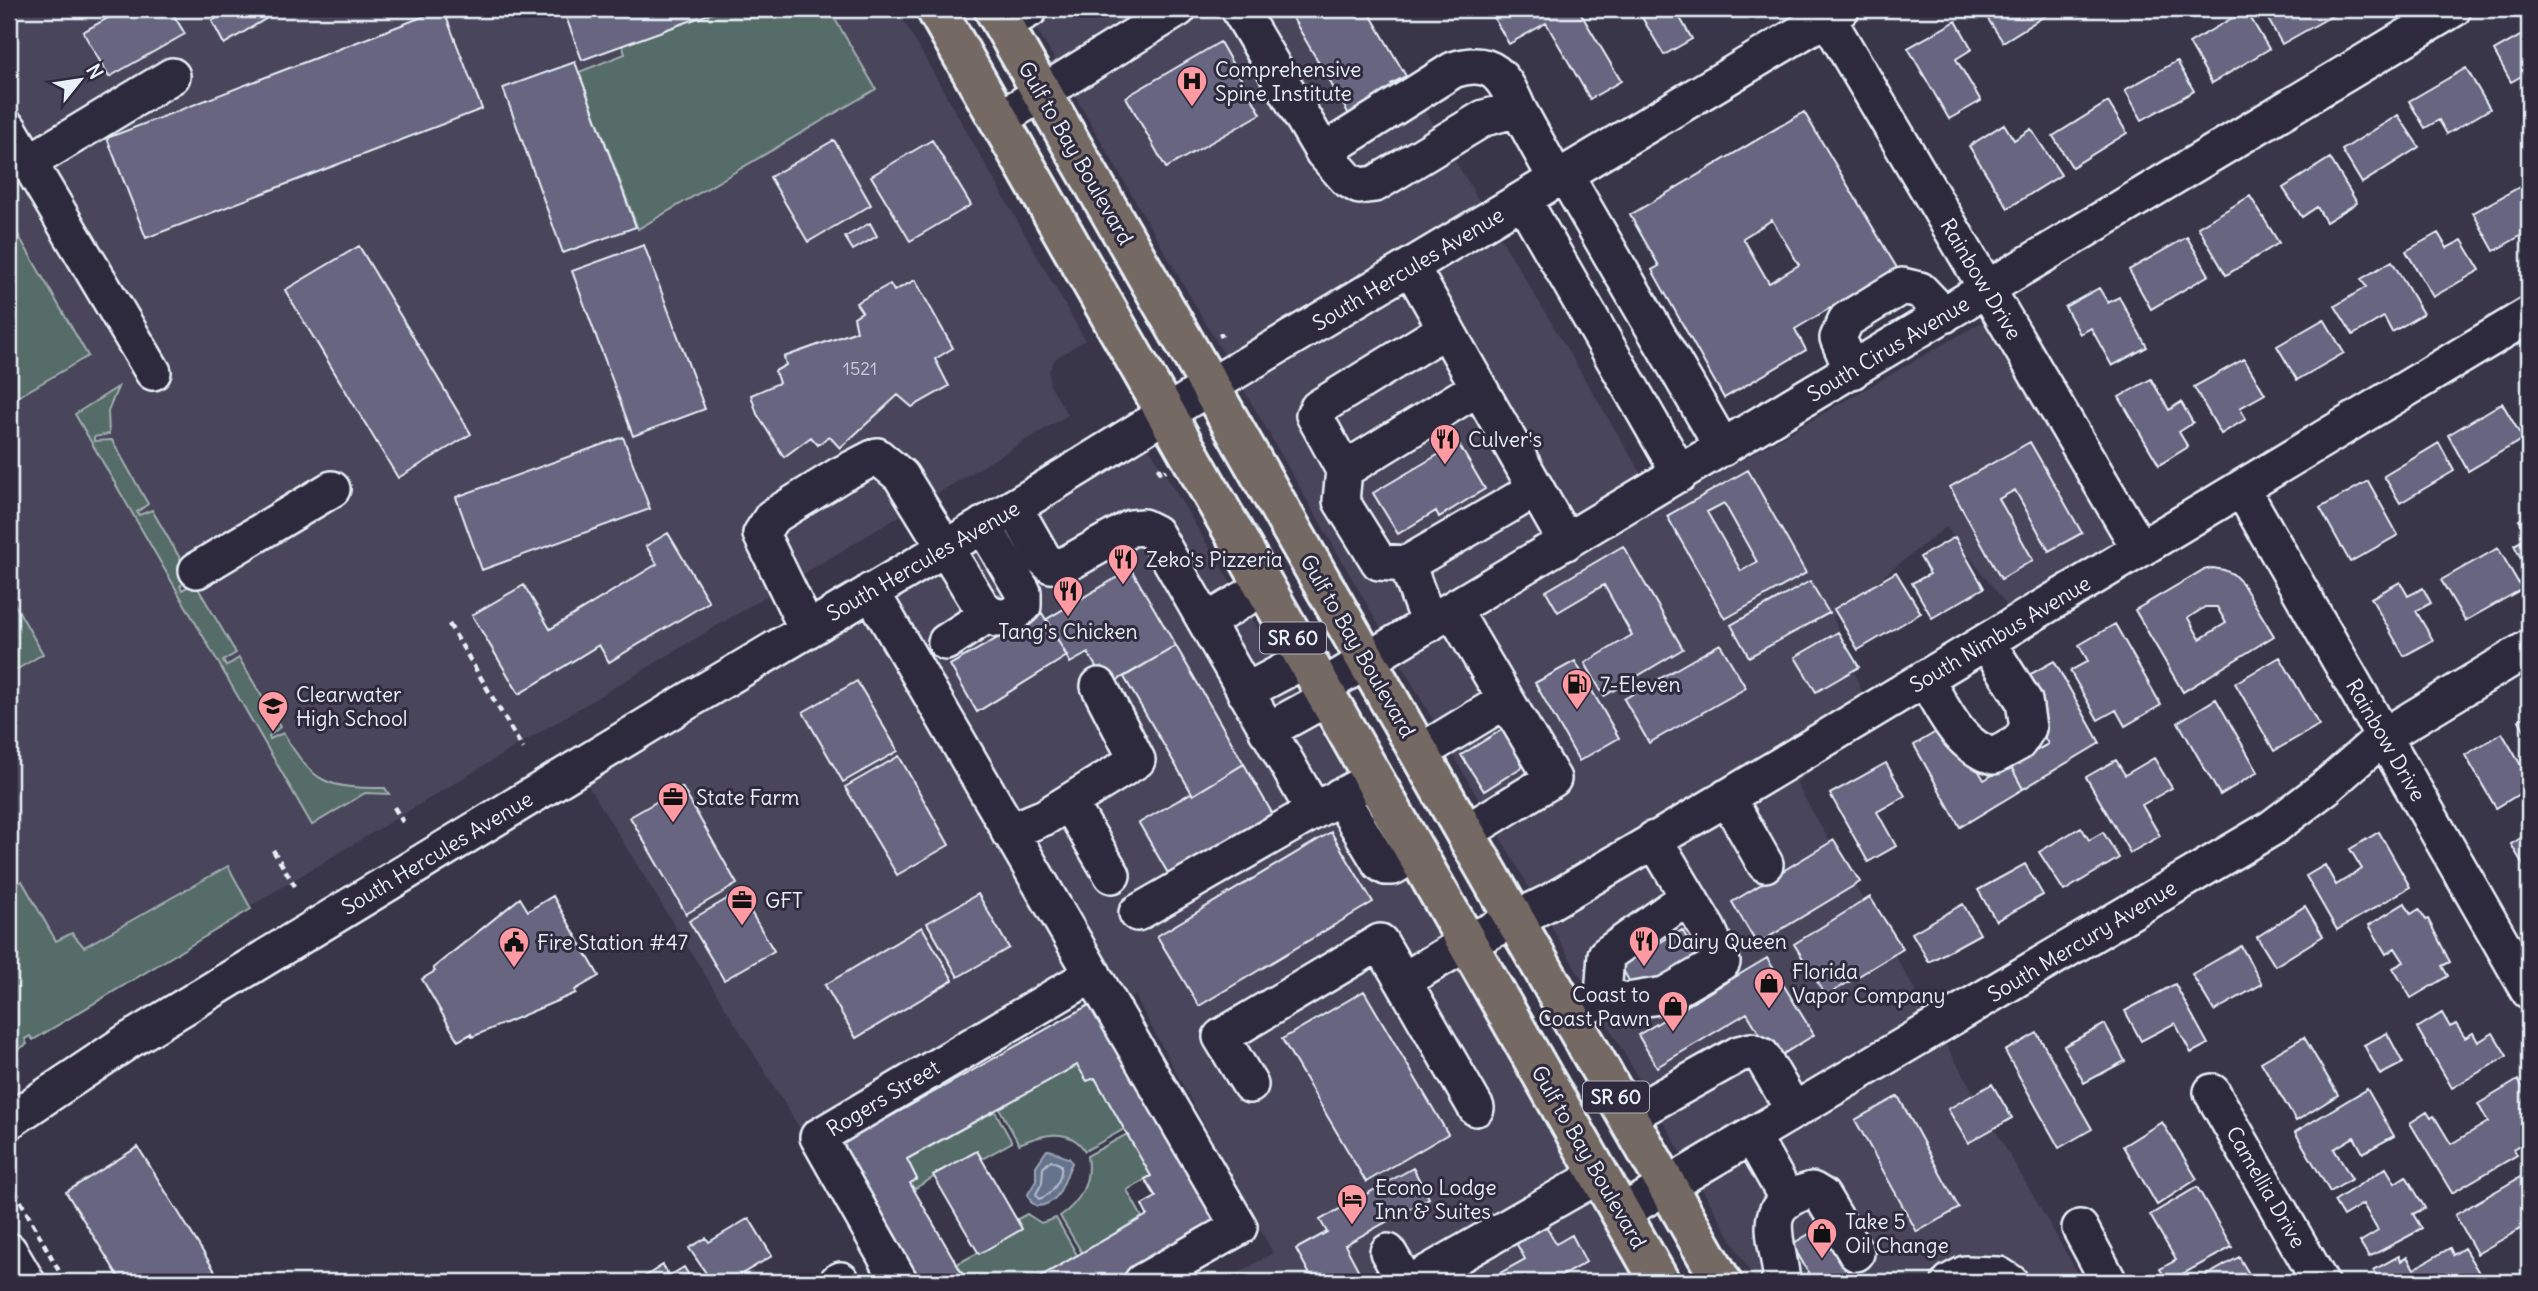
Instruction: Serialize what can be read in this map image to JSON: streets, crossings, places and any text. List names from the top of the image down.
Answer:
{
  "streets": {
    "main road": ["Gulf to Bay Boulevard", "SR 60"],
    "street": [
      "South Hercules Avenue",
      "Rainbow Drive",
      "South Cirus Avenue",
      "South Nimbus Avenue",
      "South Mercury Avenue",
      "Rogers Street",
      "Camellia Drive"
    ]
  },
  "crossings": [
    ["Gulf to Bay Boulevard", "South Hercules Avenue"],
    ["Gulf to Bay Boulevard", "South Cirus Avenue"],
    ["Gulf to Bay Boulevard", "South Nimbus Avenue"],
    ["Gulf to Bay Boulevard", "South Mercury Avenue"],
    ["South Hercules Avenue", "Rainbow Drive"],
    ["Rainbow Drive", "South Cirus Avenue"],
    ["Rainbow Drive", "South Nimbus Avenue"],
    ["Rainbow Drive", "South Mercury Avenue"]
  ],
  "places": {
    "hospital": ["Comprehensive Spine Institute"],
    "restaurant": [
      "Culver's",
      "Zeko's Pizzeria",
      "Tang's Chicken",
      "Dairy Queen"
    ],
    "fuel station": ["7-Eleven"],
    "school or university": ["Clearwater High School"],
    "office": ["State Farm", "GFT"],
    "public building": ["Fire Station #47"],
    "shop": ["Florida Vapor Company", "Coast to Coast Pawn", "Take 5 Oil Change"],
    "hotel": ["Econo Lodge Inn & Suites"]
  },
  "house_numbers": ["1521"],
  "north": "top right"
}
